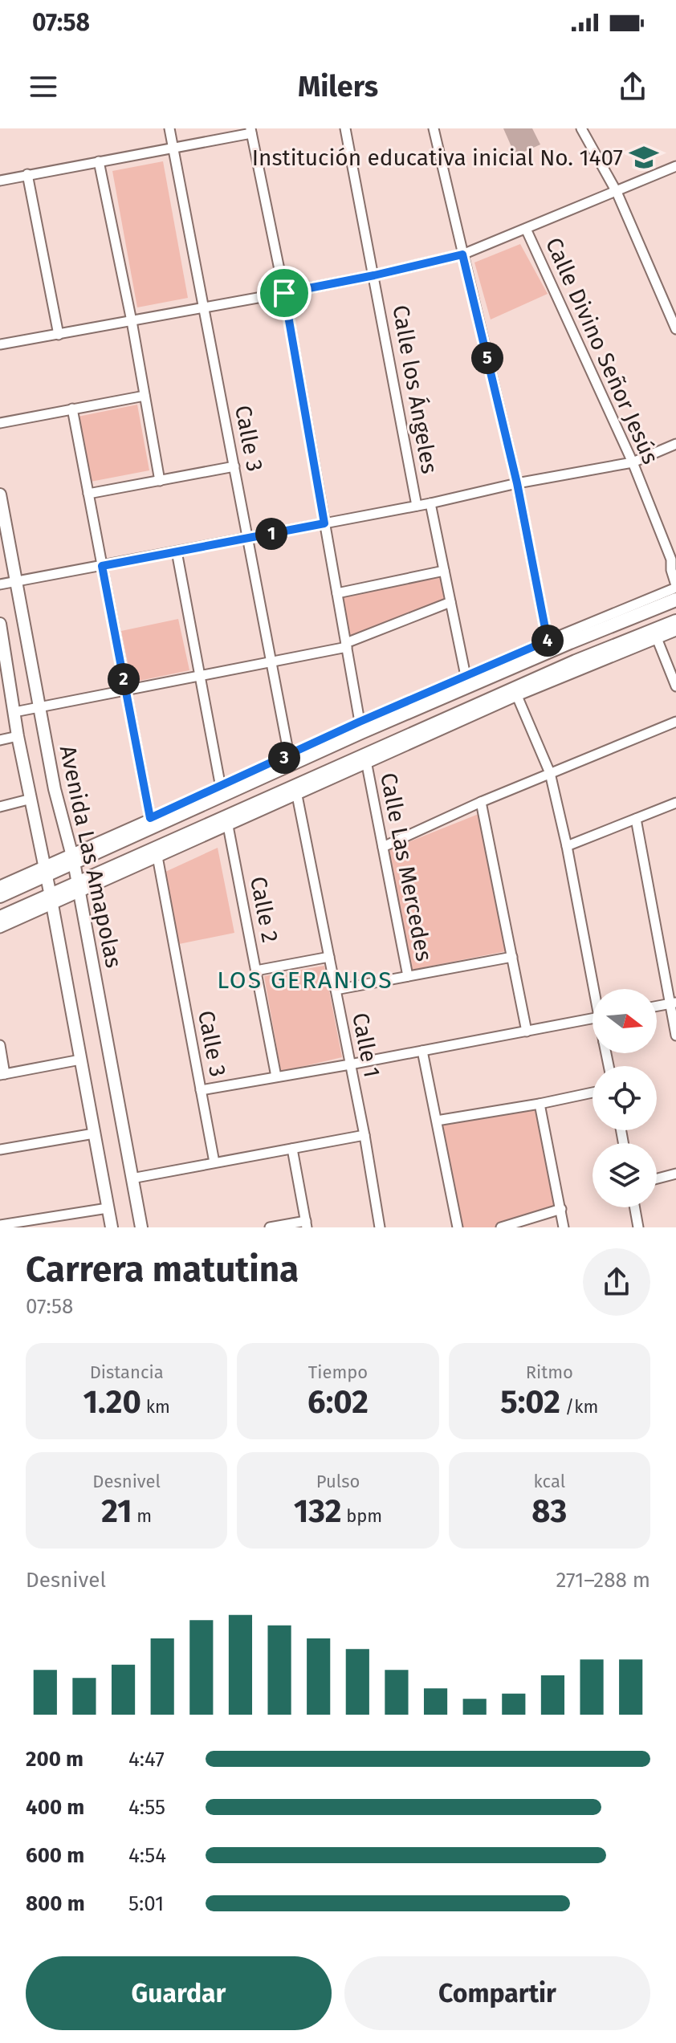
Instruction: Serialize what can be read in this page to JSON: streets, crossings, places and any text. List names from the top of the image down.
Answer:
{
  "streets": {
    "street": [
      "Calle Divino Señor Jesús",
      "Calle los Ángeles",
      "Calle 3",
      "Avenida Las Amapolas",
      "Calle Las Mercedes",
      "Calle 2",
      "Calle 1"
    ]
  },
  "districts": ["LOS GERANIOS"],
  "places": {
    "school or university": ["Institución educativa inicial No. 1407"]
  },
  "north": "right",
  "page": {
    "status": "07:58",
    "header": "Milers",
    "pins": [
      "5",
      "1",
      "4",
      "2",
      "3"
    ],
    "heading": ["Carrera matutina", "07:58"],
    "stats": [
      ["Distancia", "1.20 km"],
      ["Tiempo", "6:02"],
      ["Ritmo", "5:02 /km"],
      ["Desnivel", "21 m"],
      ["Pulso", "132 bpm"],
      ["kcal", "83"]
    ],
    "chart": ["Desnivel", "271–288 m"],
    "list": [
      {
        "name": "200 m",
        "note": "4:47"
      },
      {
        "name": "400 m",
        "note": "4:55"
      },
      {
        "name": "600 m",
        "note": "4:54"
      },
      {
        "name": "800 m",
        "note": "5:01"
      }
    ],
    "buttons": ["Guardar", "Compartir"]
  }
}
